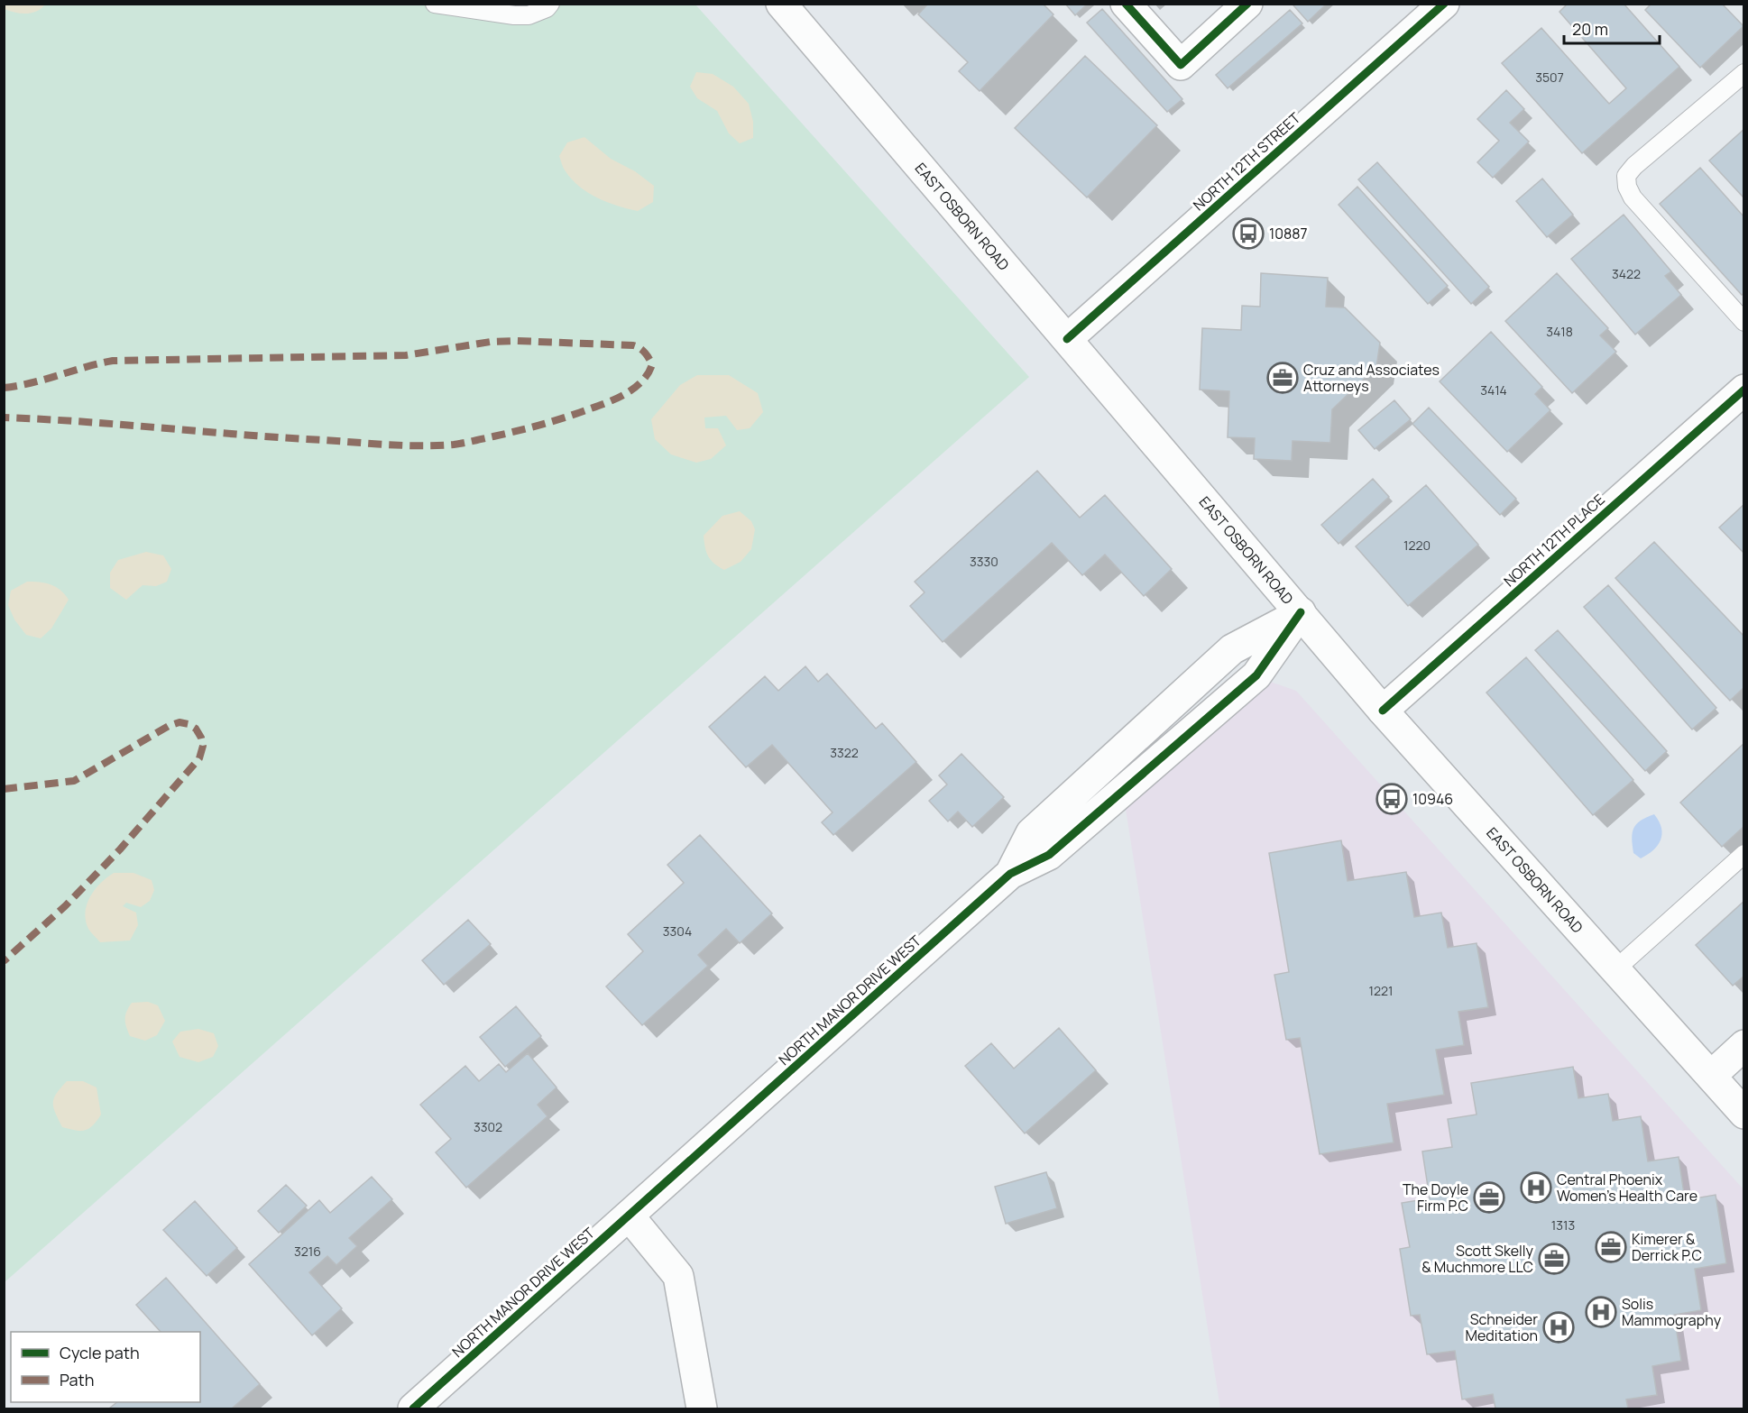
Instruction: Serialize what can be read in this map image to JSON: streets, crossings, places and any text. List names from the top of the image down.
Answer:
{
  "streets": {
    "street": [
      "NORTH 12TH STREET",
      "EAST OSBORN ROAD",
      "NORTH 12TH PLACE",
      "NORTH MANOR DRIVE WEST"
    ]
  },
  "crossings": [
    ["NORTH 12TH STREET", "EAST OSBORN ROAD"],
    ["EAST OSBORN ROAD", "NORTH 12TH PLACE"],
    ["EAST OSBORN ROAD", "NORTH MANOR DRIVE WEST"]
  ],
  "places": {
    "bus stop": ["10887", "10946"],
    "office": [
      "Cruz and Associates Attorneys",
      "The Doyle Firm P.C",
      "Kimerer & Derrick P.C",
      "Scott Skelly & Muchmore LLC"
    ],
    "hospital": ["Central Phoenix Women's Health Care", "Solis Mammography", "Schneider Meditation"]
  },
  "house_numbers": [
    "3507",
    "3422",
    "3418",
    "3414",
    "1220",
    "3330",
    "3322",
    "3304",
    "1221",
    "3302",
    "1313",
    "3216"
  ],
  "legend": ["Cycle path", "Path"],
  "scale_bar": "20 m"
}
